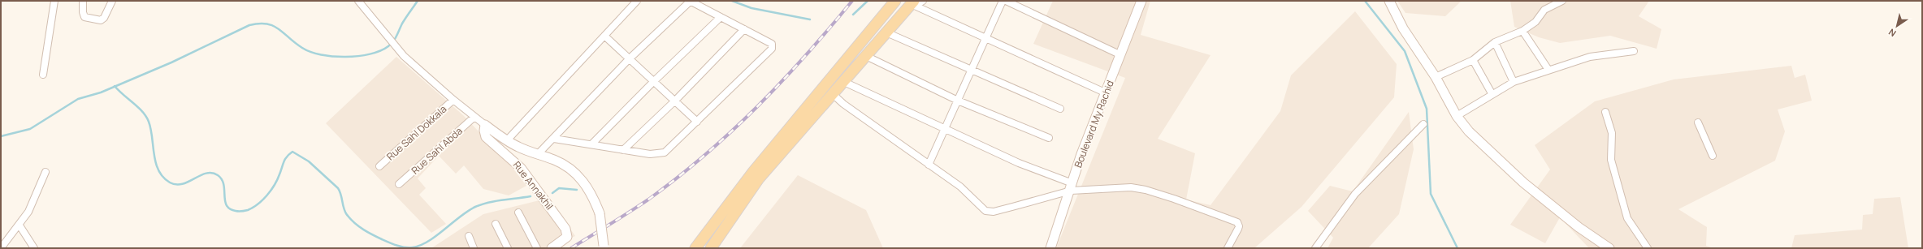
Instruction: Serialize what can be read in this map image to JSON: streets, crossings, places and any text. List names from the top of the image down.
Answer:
{
  "streets": {
    "street": [
      "Boulevard My Rachid",
      "Rue Sahl Dokkala",
      "Rue Sahl Abda",
      "Rue Annakhil"
    ]
  },
  "north": "bottom left"
}
